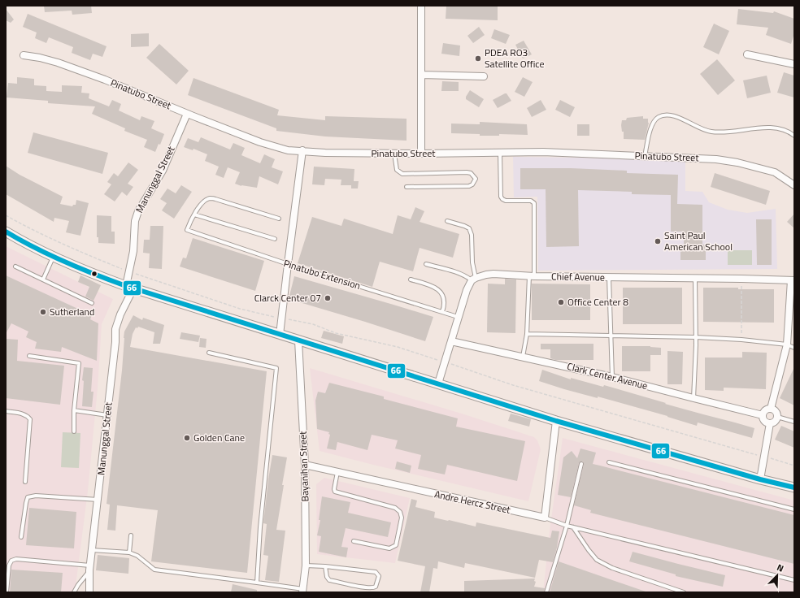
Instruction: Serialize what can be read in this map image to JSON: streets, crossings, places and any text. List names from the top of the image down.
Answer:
{
  "streets": {
    "street": [
      "Pinatubo Street",
      "Manunggal Street",
      "Chief Avenue",
      "Clark Center Avenue",
      "Bayanihan Street",
      "Andre Hercz Street"
    ],
    "lane": ["Pinatubo Extension"]
  },
  "crossings": [
    ["Pinatubo Street", "Manunggal Street"],
    ["Bayanihan Street", "Andre Hercz Street"]
  ],
  "places": [
    "PDEA RO3 Satellite Office",
    "Saint Paul American School",
    "Clarck Center 07",
    "Office Center 8",
    "Sutherland",
    "Golden Cane"
  ],
  "lines": ["transit line 66"],
  "north": "top right"
}
